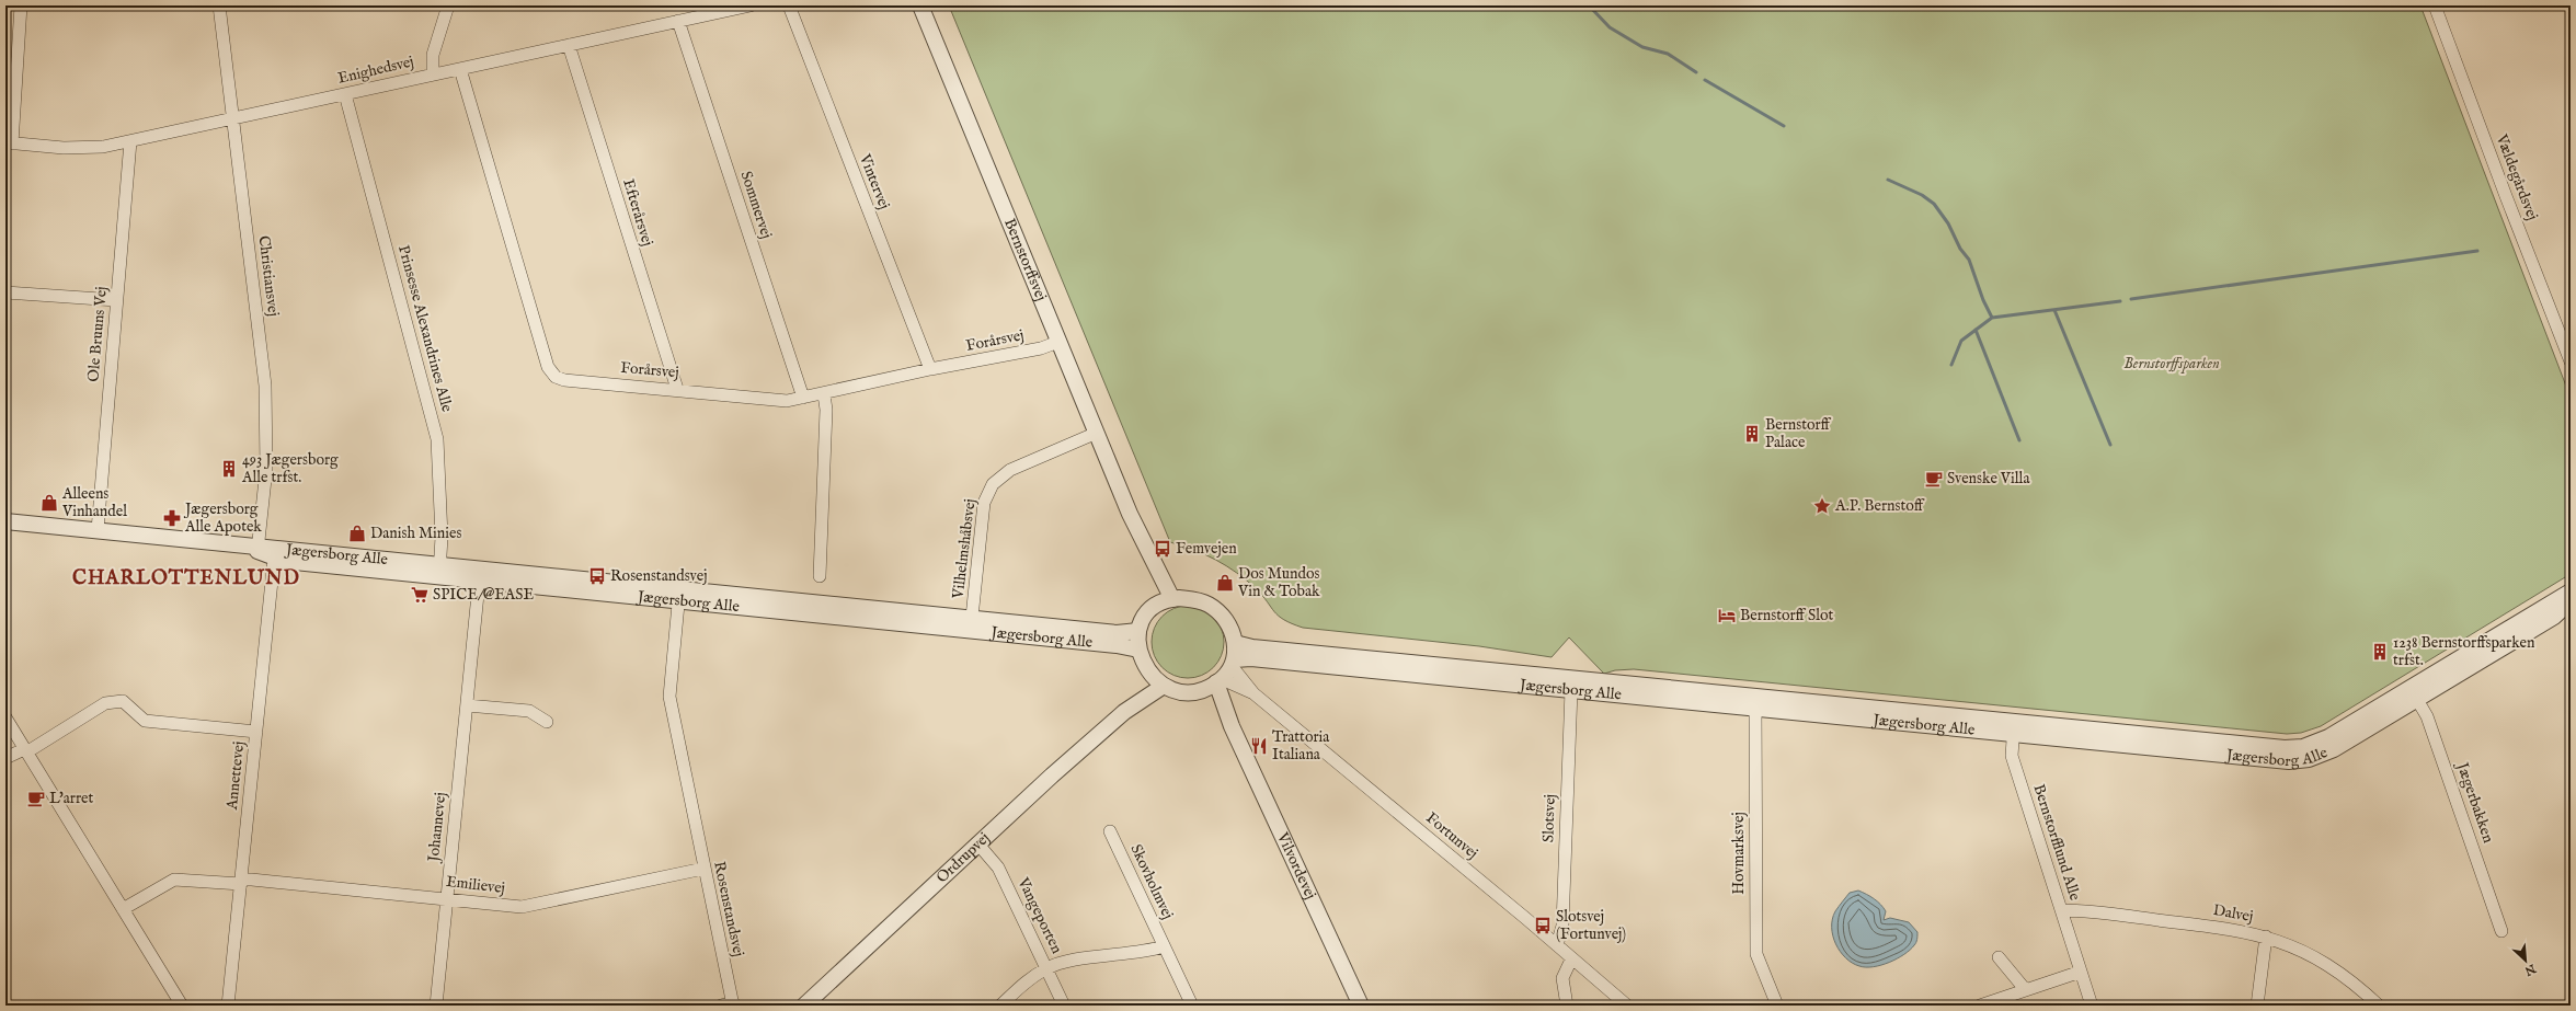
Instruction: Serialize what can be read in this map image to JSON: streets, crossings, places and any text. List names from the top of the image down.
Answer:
{
  "streets": {
    "street": [
      "Enighedsvej",
      "Vældegårdsvej",
      "Vintervej",
      "Sommervej",
      "Efterårsvej",
      "Bernstorffsvej",
      "Christiansvej",
      "Prinsesse Alexandrines Alle",
      "Ole Bruuns Vej",
      "Forårsvej",
      "Vilhelmshåbsvej",
      "Jægersborg Alle",
      "Annettevej",
      "Jægerbakken",
      "Slotsvej",
      "Johannevej",
      "Fortunvej",
      "Bernstorfflund Alle",
      "Hovmarksvej",
      "Ordrupvej",
      "Vilvordevej",
      "Skovholmvej",
      "Emilievej",
      "Rosenstandsvej",
      "Dalvej",
      "Vangeporten"
    ]
  },
  "crossings": [
    ["Enighedsvej", "Sommervej"],
    ["Enighedsvej", "Efterårsvej"],
    ["Enighedsvej", "Christiansvej"],
    ["Enighedsvej", "Prinsesse Alexandrines Alle"],
    ["Enighedsvej", "Ole Bruuns Vej"],
    ["Enighedsvej", "Forårsvej"],
    ["Vintervej", "Forårsvej"],
    ["Sommervej", "Forårsvej"],
    ["Efterårsvej", "Forårsvej"],
    ["Bernstorffsvej", "Forårsvej"],
    ["Bernstorffsvej", "Vilhelmshåbsvej"],
    ["Bernstorffsvej", "Jægersborg Alle"],
    ["Bernstorffsvej", "Fortunvej"],
    ["Bernstorffsvej", "Ordrupvej"],
    ["Bernstorffsvej", "Vilvordevej"],
    ["Christiansvej", "Jægersborg Alle"],
    ["Prinsesse Alexandrines Alle", "Jægersborg Alle"],
    ["Ole Bruuns Vej", "Jægersborg Alle"],
    ["Vilhelmshåbsvej", "Jægersborg Alle"],
    ["Jægersborg Alle", "Annettevej"],
    ["Jægersborg Alle", "Jægerbakken"],
    ["Jægersborg Alle", "Slotsvej"],
    ["Jægersborg Alle", "Johannevej"],
    ["Jægersborg Alle", "Fortunvej"],
    ["Jægersborg Alle", "Bernstorfflund Alle"],
    ["Jægersborg Alle", "Hovmarksvej"],
    ["Jægersborg Alle", "Ordrupvej"],
    ["Jægersborg Alle", "Vilvordevej"],
    ["Jægersborg Alle", "Rosenstandsvej"],
    ["Annettevej", "Emilievej"],
    ["Slotsvej", "Fortunvej"],
    ["Johannevej", "Emilievej"],
    ["Fortunvej", "Ordrupvej"],
    ["Fortunvej", "Vilvordevej"],
    ["Bernstorfflund Alle", "Dalvej"],
    ["Ordrupvej", "Vilvordevej"],
    ["Ordrupvej", "Vangeporten"],
    ["Emilievej", "Rosenstandsvej"]
  ],
  "districts": ["CHARLOTTENLUND"],
  "parks": ["Bernstorffsparken"],
  "places": {
    "building": ["Bernstorff Palace", "493 Jægersborg Alle trfst.", "1238 Bernstorffsparken trfst."],
    "cafe": ["Svenske Villa", "L'arret"],
    "shop": ["Alleens Vinhandel", "Danish Minies", "Dos Mundos Vin & Tobak"],
    "place": ["A.P. Bernstoff"],
    "pharmacy": ["Jægersborg Alle Apotek"],
    "bus stop": ["Femvejen", "Rosenstandsvej", "Slotsvej (Fortunvej)"],
    "supermarket": ["SPICE/@EASE"],
    "hotel": ["Bernstorff Slot"],
    "restaurant": ["Trattoria Italiana"]
  },
  "north": "bottom right"
}
